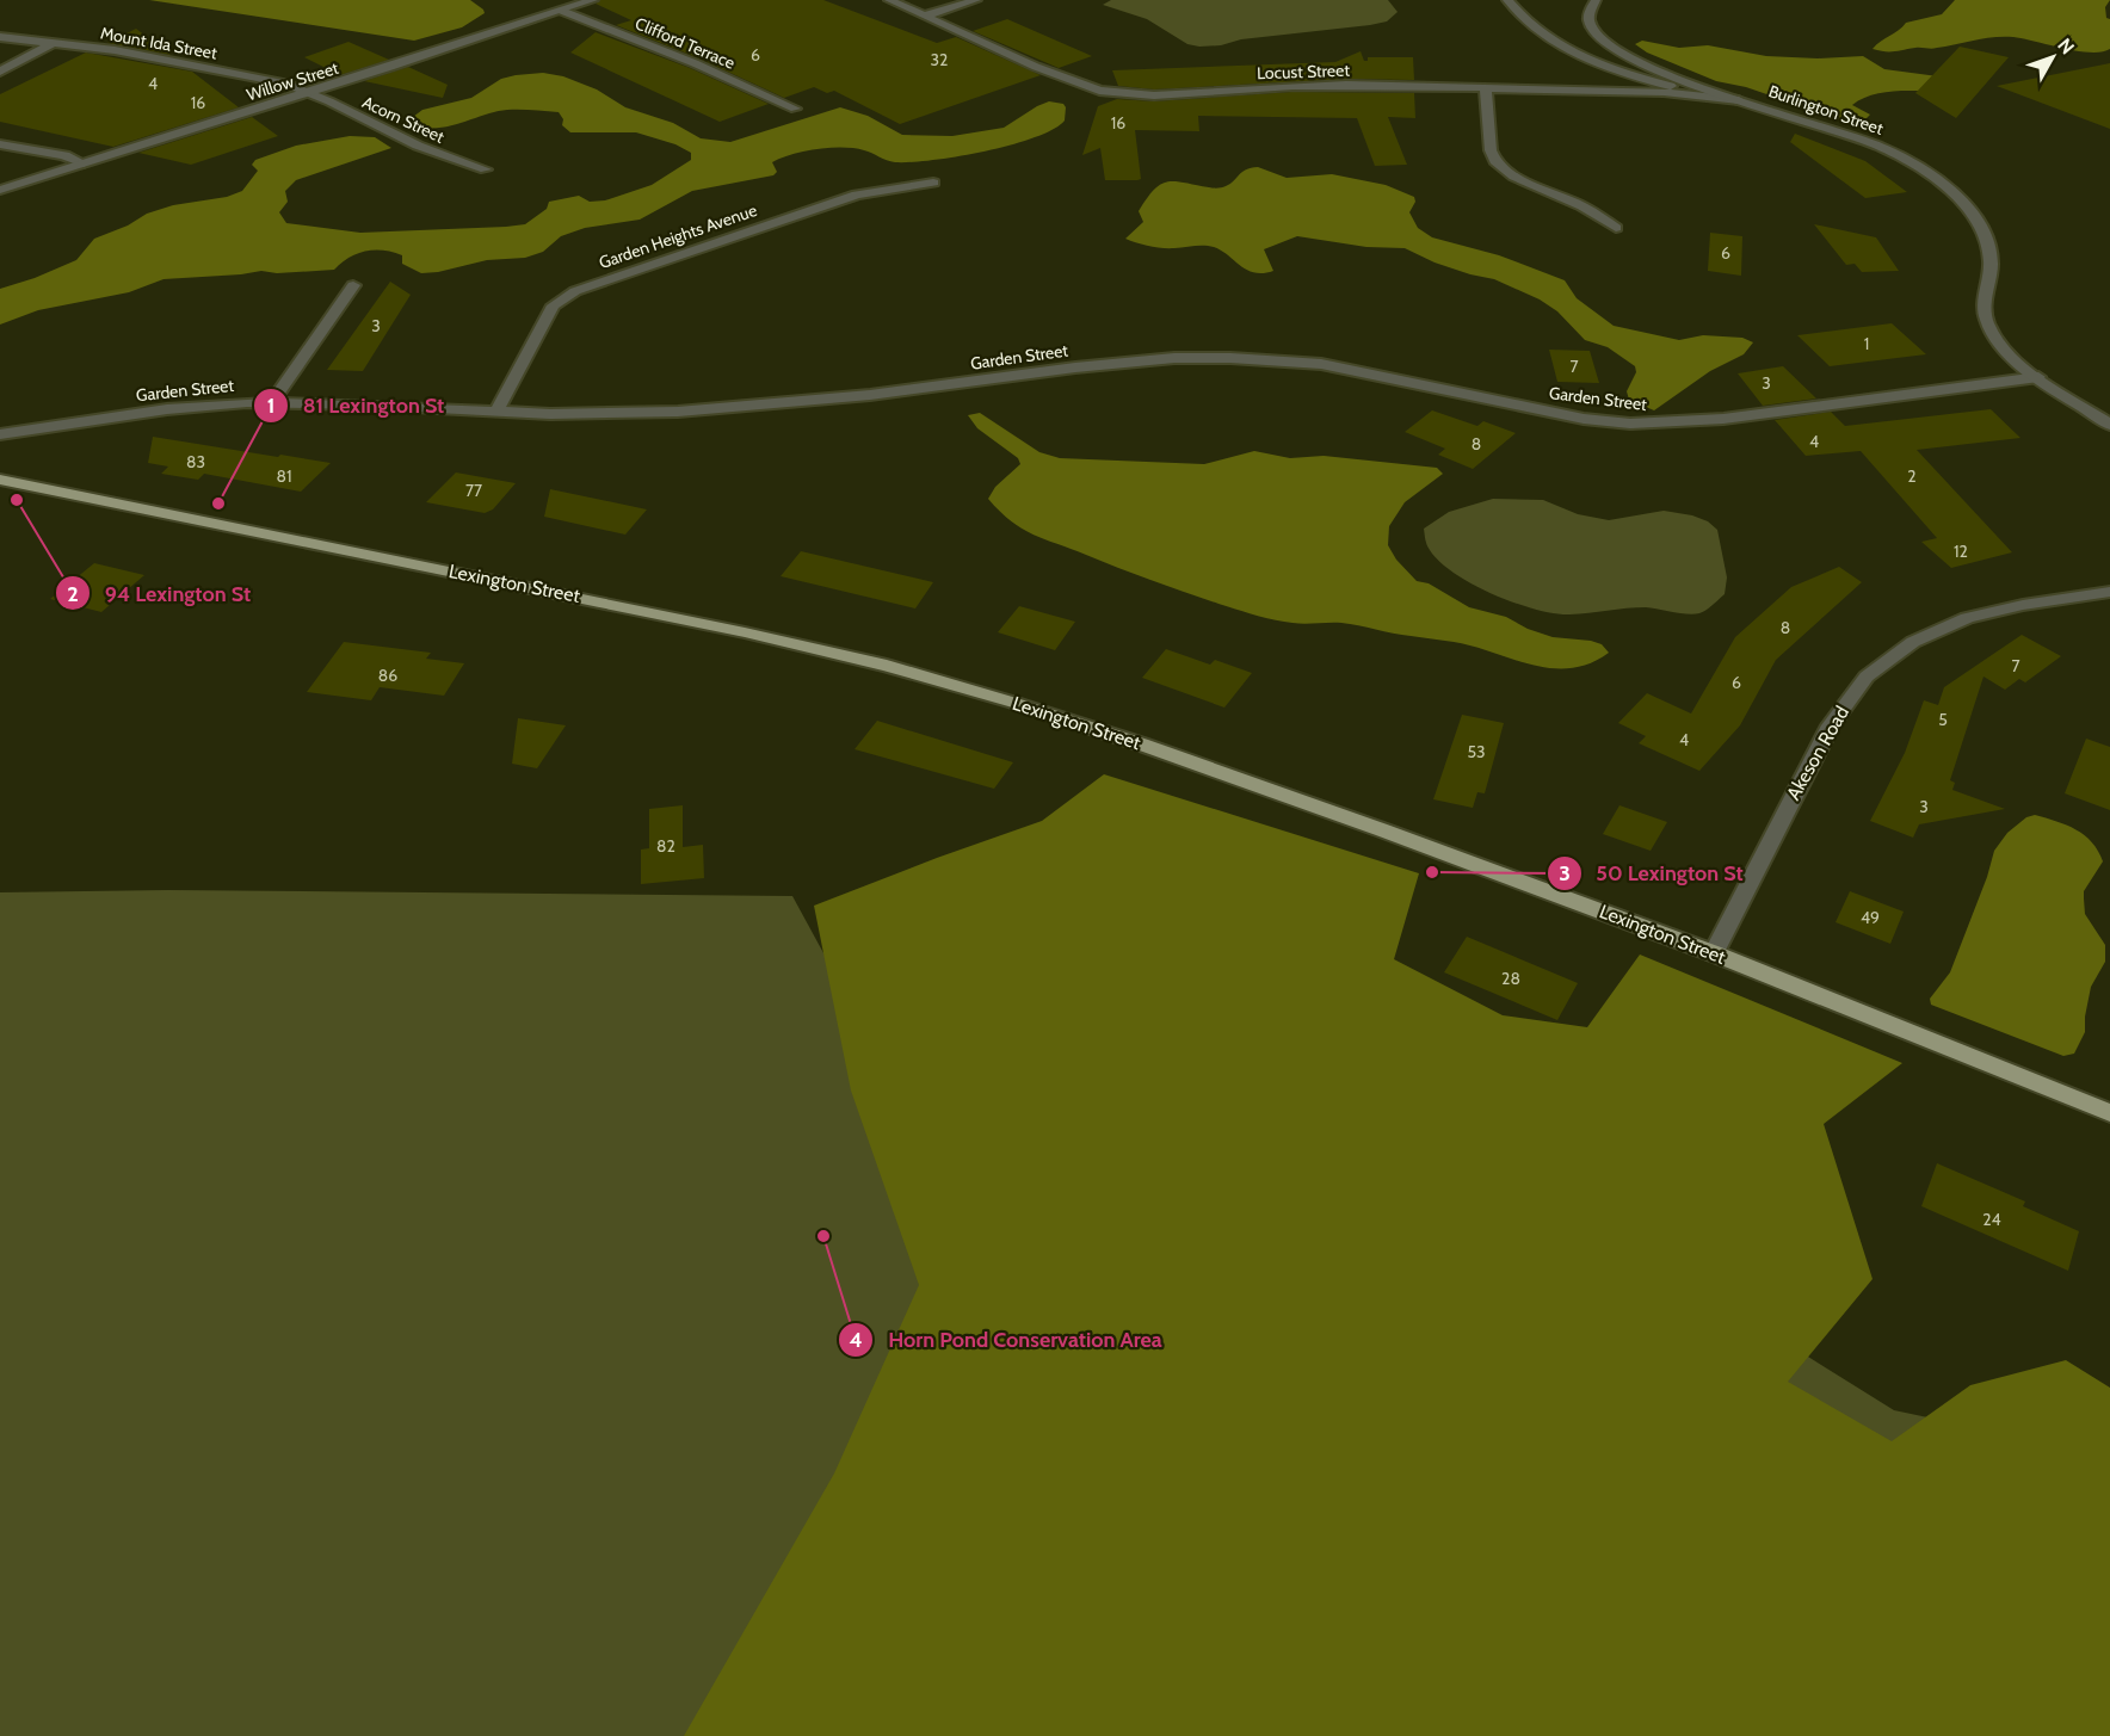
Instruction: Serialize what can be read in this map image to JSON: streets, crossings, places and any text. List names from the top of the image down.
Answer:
{
  "streets": {
    "main road": ["Lexington Street"],
    "street": [
      "Mount Ida Street",
      "Clifford Terrace",
      "Locust Street",
      "Willow Street",
      "Burlington Street",
      "Acorn Street",
      "Garden Heights Avenue",
      "Garden Street",
      "Akeson Road"
    ]
  },
  "crossings": [
    ["Mount Ida Street", "Willow Street"],
    ["Mount Ida Street", "Acorn Street"],
    ["Clifford Terrace", "Willow Street"],
    ["Locust Street", "Burlington Street"],
    ["Willow Street", "Acorn Street"],
    ["Burlington Street", "Garden Street"],
    ["Garden Heights Avenue", "Garden Street"],
    ["Lexington Street", "Akeson Road"]
  ],
  "places": [
    "94 Lexington St",
    "81 Lexington St",
    "50 Lexington St",
    "Horn Pond Conservation Area"
  ],
  "house_numbers": [
    "6",
    "32",
    "4",
    "16",
    "16",
    "6",
    "3",
    "1",
    "7",
    "3",
    "4",
    "8",
    "83",
    "81",
    "2",
    "77",
    "12",
    "8",
    "7",
    "86",
    "6",
    "5",
    "4",
    "53",
    "3",
    "82",
    "49",
    "28",
    "24"
  ],
  "north": "top right"
}
